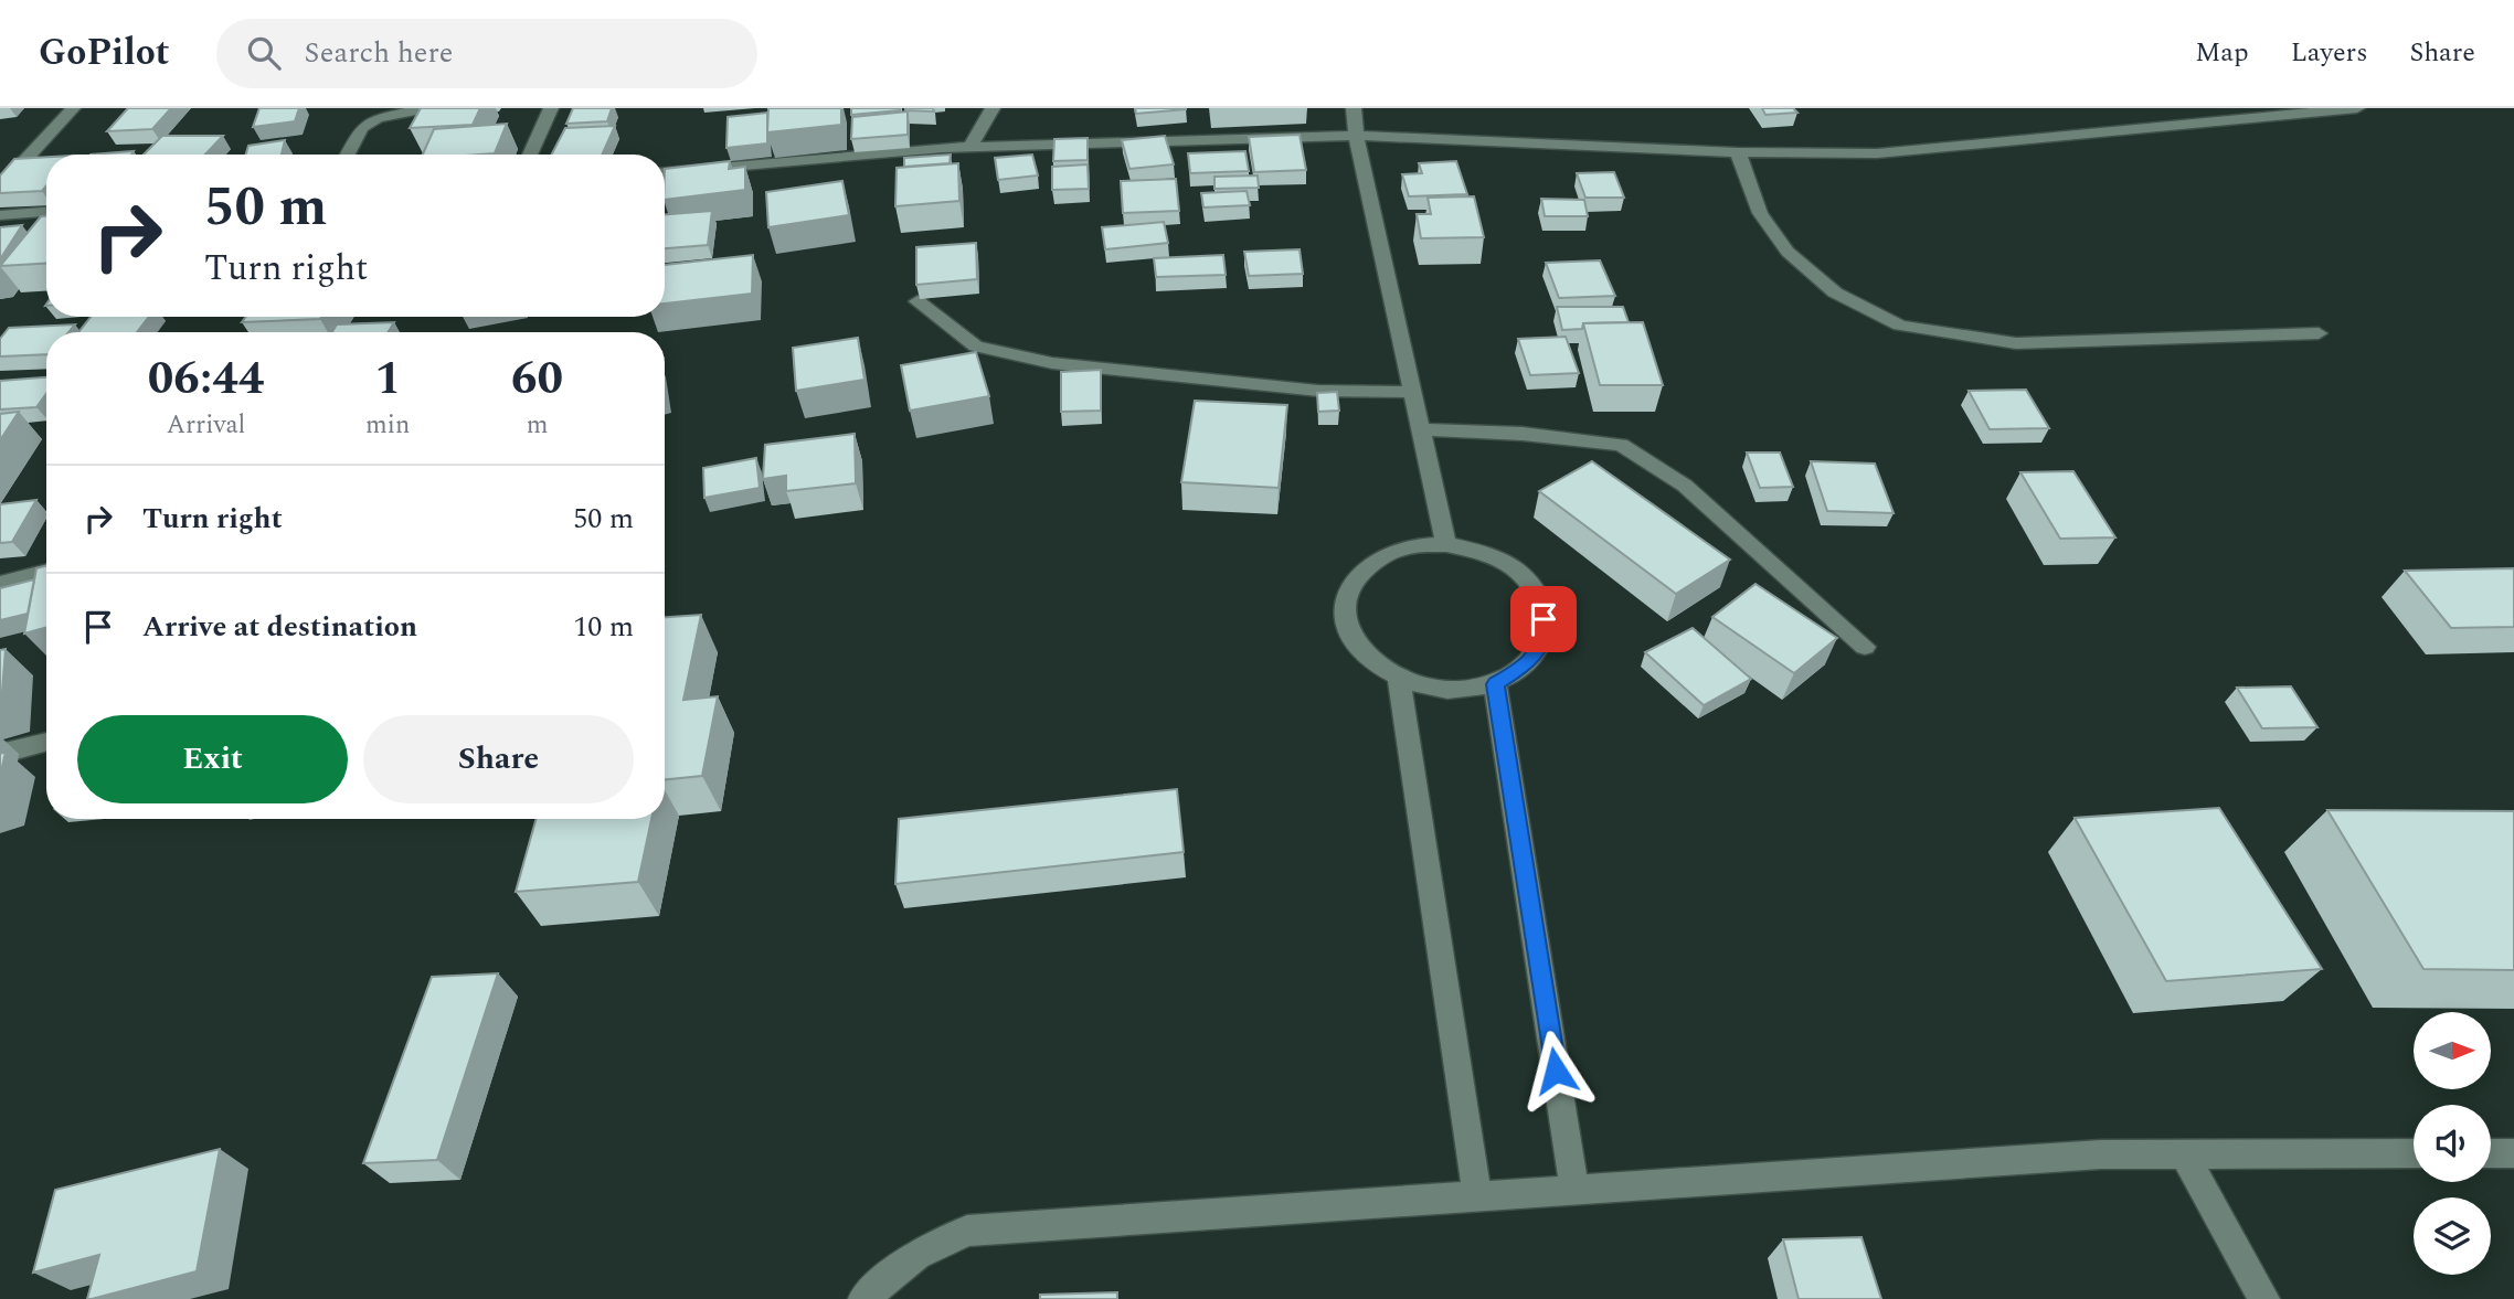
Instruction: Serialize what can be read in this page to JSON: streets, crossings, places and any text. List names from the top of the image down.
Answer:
{
  "north": "right",
  "page": {
    "header": "GoPilot",
    "search": "Search here",
    "nav": ["Map", "Layers", "Share"],
    "turn": ["50 m", "Turn right"],
    "eta": [
      "06:44",
      "Arrival",
      "1",
      "min",
      "60",
      "m"
    ],
    "list": [
      {
        "name": "Turn right",
        "value": "50 m"
      },
      {
        "name": "Arrive at destination",
        "value": "10 m"
      }
    ],
    "buttons": ["Exit", "Share"]
  }
}
